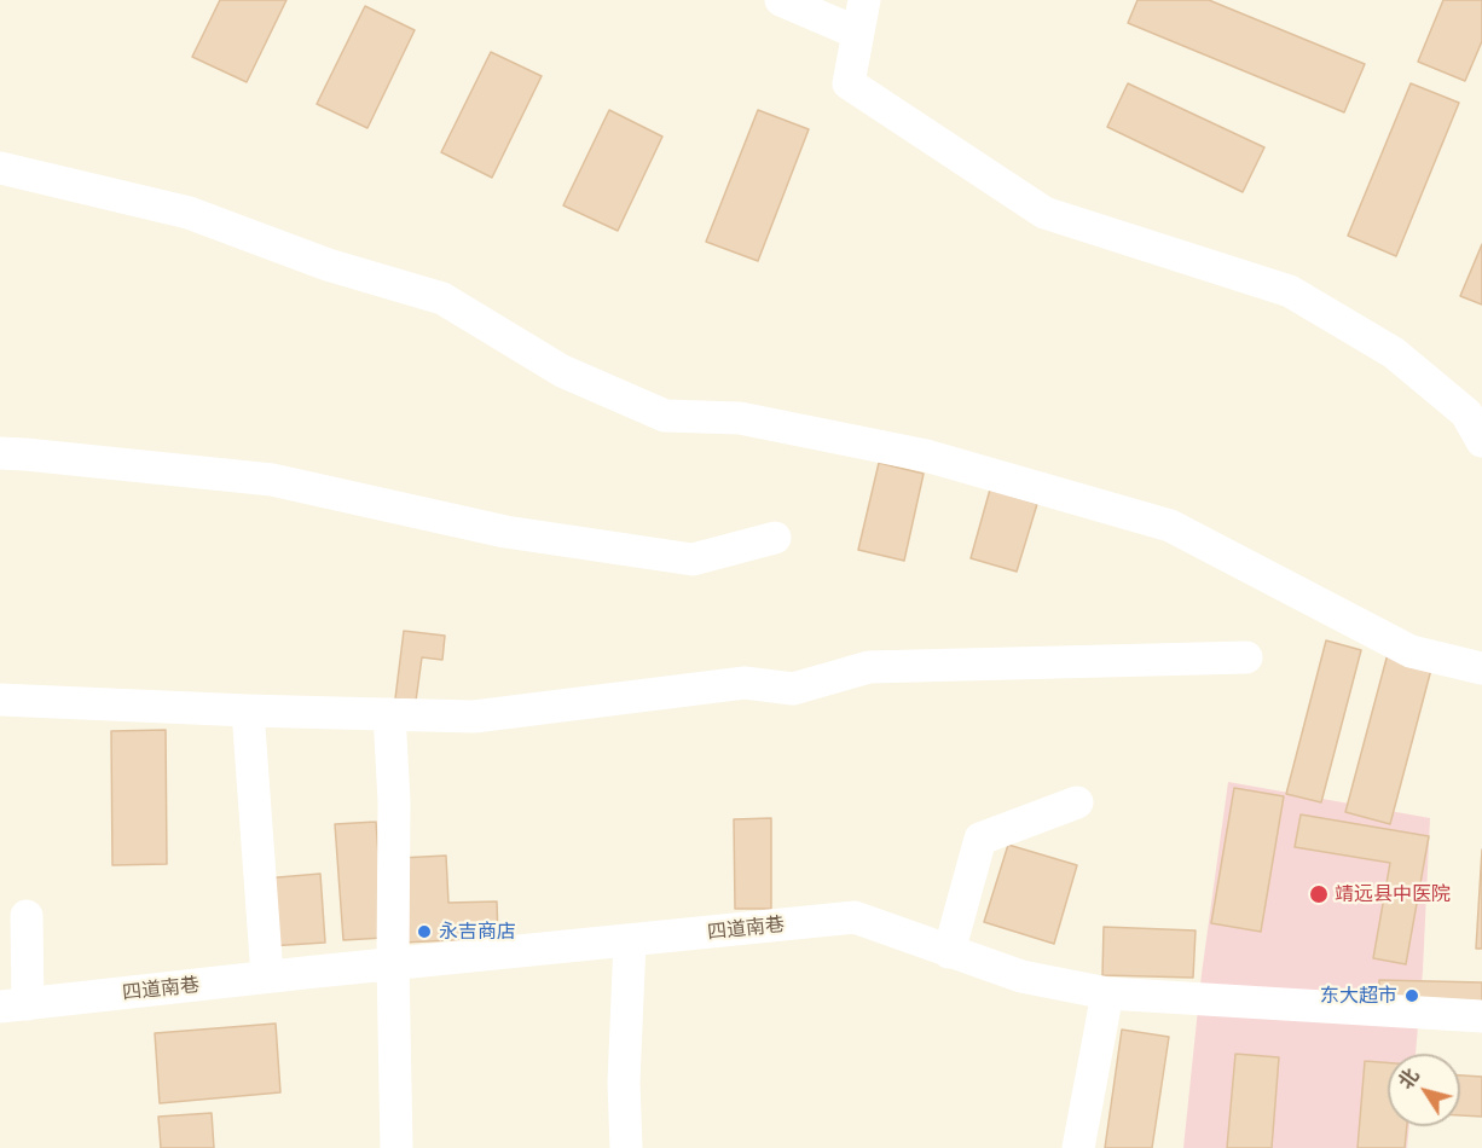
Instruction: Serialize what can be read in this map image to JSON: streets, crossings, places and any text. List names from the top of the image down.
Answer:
{
  "streets": {
    "street": ["四道南巷"]
  },
  "places": ["靖远县中医院", "永吉商店", "东大超市"],
  "north": "top left"
}
